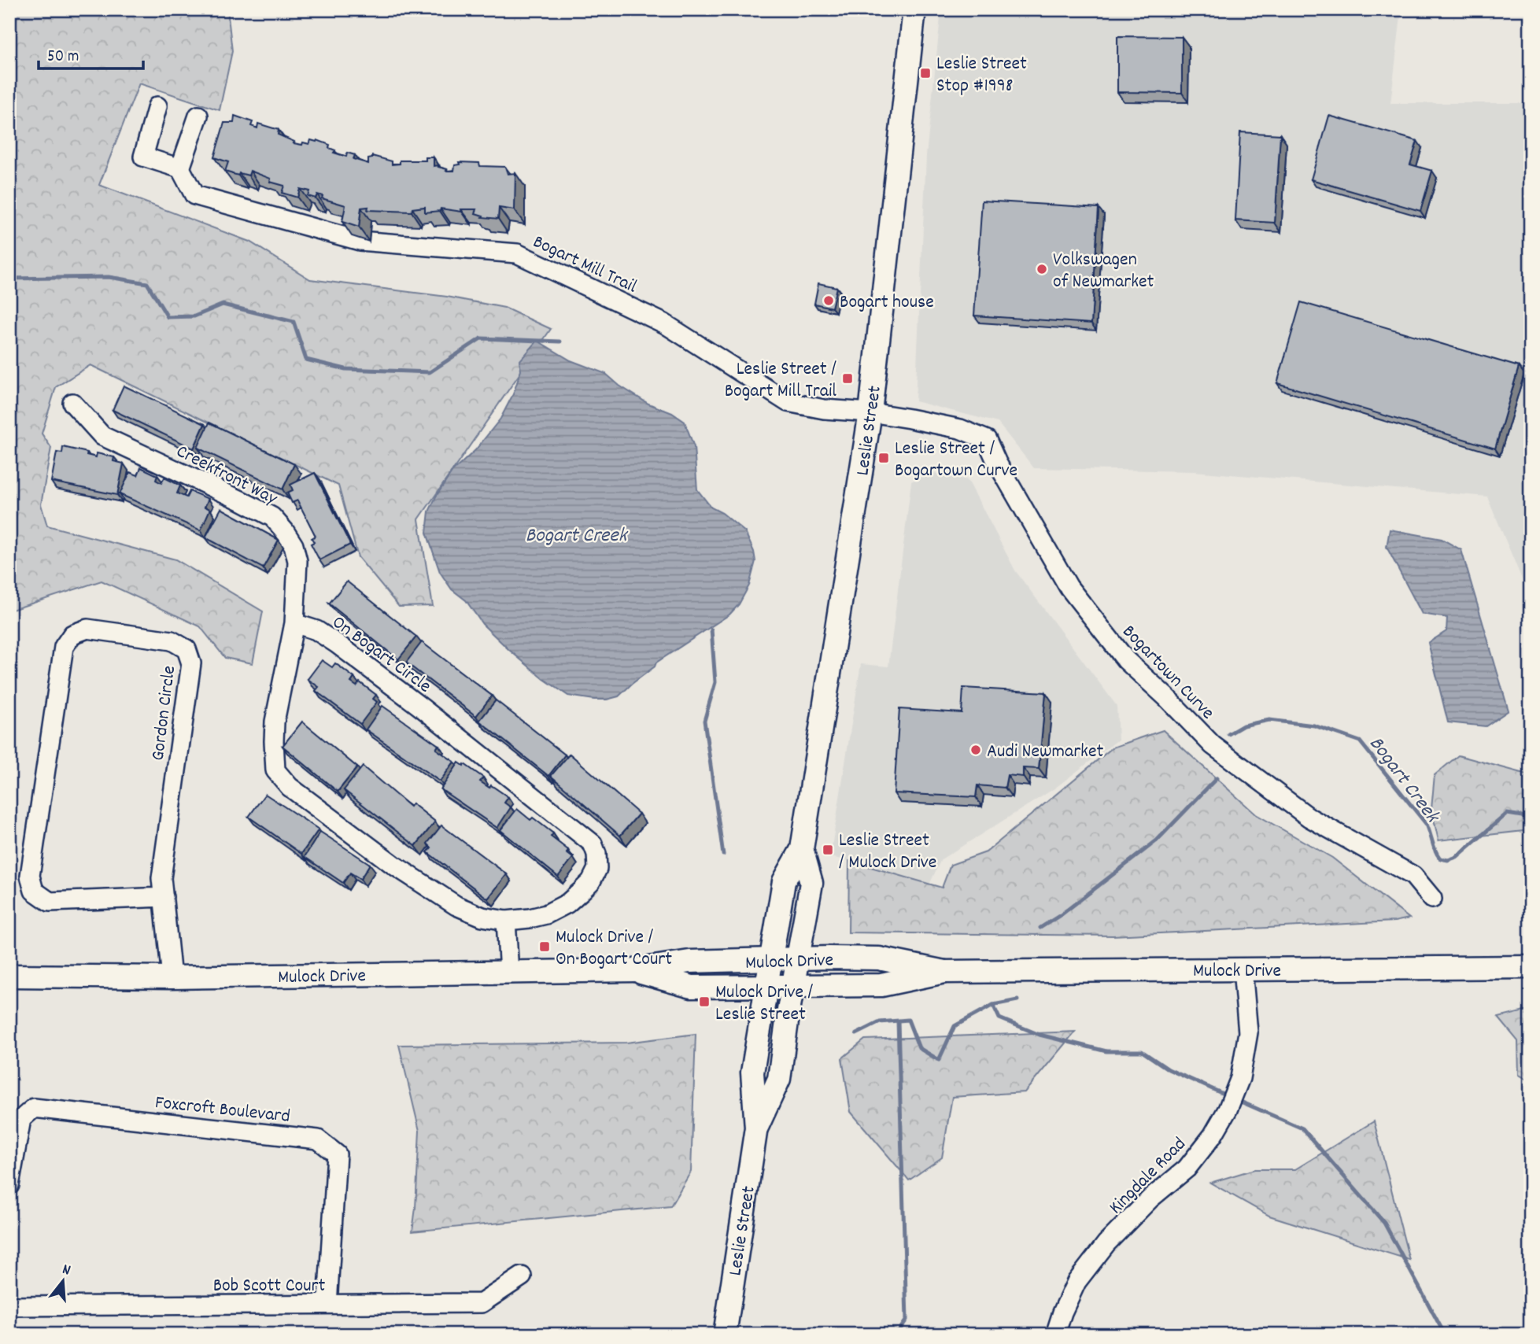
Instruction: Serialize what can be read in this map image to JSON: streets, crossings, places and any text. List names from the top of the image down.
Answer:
{
  "streets": {
    "main road": ["Leslie Street", "Mulock Drive"],
    "street": [
      "Bogart Mill Trail",
      "Creekfront Way",
      "On Bogart Circle",
      "Bogartown Curve",
      "Gordon Circle",
      "Foxcroft Boulevard",
      "Kingdale Road",
      "Bob Scott Court"
    ]
  },
  "crossings": [
    ["Bogart Mill Trail", "Leslie Street"],
    ["Bogart Mill Trail", "Bogartown Curve"],
    ["Leslie Street", "Bogartown Curve"],
    ["Leslie Street", "Mulock Drive"],
    ["Creekfront Way", "On Bogart Circle"],
    ["Gordon Circle", "Mulock Drive"],
    ["Mulock Drive", "Kingdale Road"],
    ["Foxcroft Boulevard", "Bob Scott Court"]
  ],
  "water": ["Bogart Creek"],
  "places": {
    "transit": [
      "Leslie Street Stop #1998",
      "Leslie Street / Bogart Mill Trail",
      "Leslie Street / Bogartown Curve",
      "Leslie Street / Mulock Drive",
      "Mulock Drive / On Bogart Court",
      "Mulock Drive / Leslie Street"
    ],
    "other": ["Volkswagen of Newmarket", "Bogart house", "Audi Newmarket"]
  },
  "scale_bar": "50 m",
  "north": "top"
}
